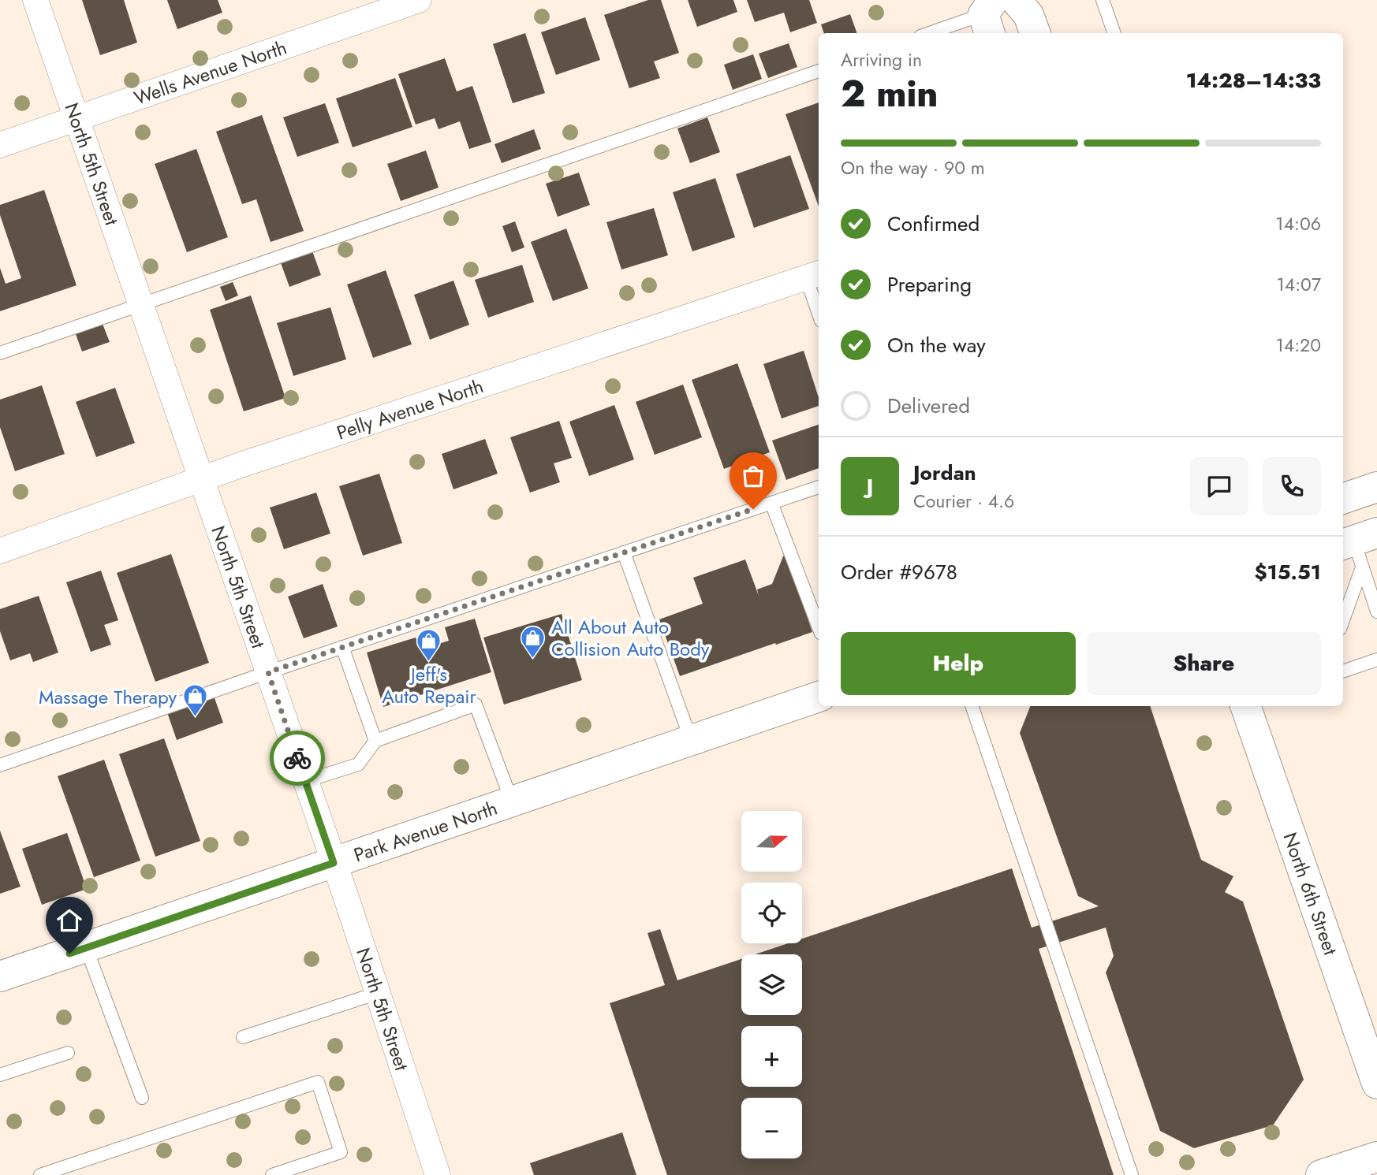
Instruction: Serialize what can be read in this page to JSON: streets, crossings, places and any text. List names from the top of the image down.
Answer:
{
  "streets": {
    "street": [
      "Wells Avenue North",
      "North 5th Street",
      "Pelly Avenue North",
      "Park Avenue North",
      "North 6th Street"
    ]
  },
  "crossings": [
    ["Wells Avenue North", "North 5th Street"],
    ["North 5th Street", "Pelly Avenue North"],
    ["North 5th Street", "Park Avenue North"]
  ],
  "places": {
    "shop": ["All About Auto Collision Auto Body", "Jeff's Auto Repair", "Massage Therapy"]
  },
  "north": "right",
  "page": {
    "heading": ["2 min", "Arriving in", "14:28–14:33"],
    "panel": [
      "Jordan",
      "Courier · 4.6",
      "Order #9678",
      "$15.51"
    ],
    "bar": "On the way · 90 m",
    "list": [
      ["Confirmed", "14:06"],
      ["Preparing", "14:07"],
      ["On the way", "14:20"],
      "Delivered"
    ],
    "round": "J",
    "buttons": ["Help", "Share"],
    "map_buttons": ["+", "−"]
  }
}
